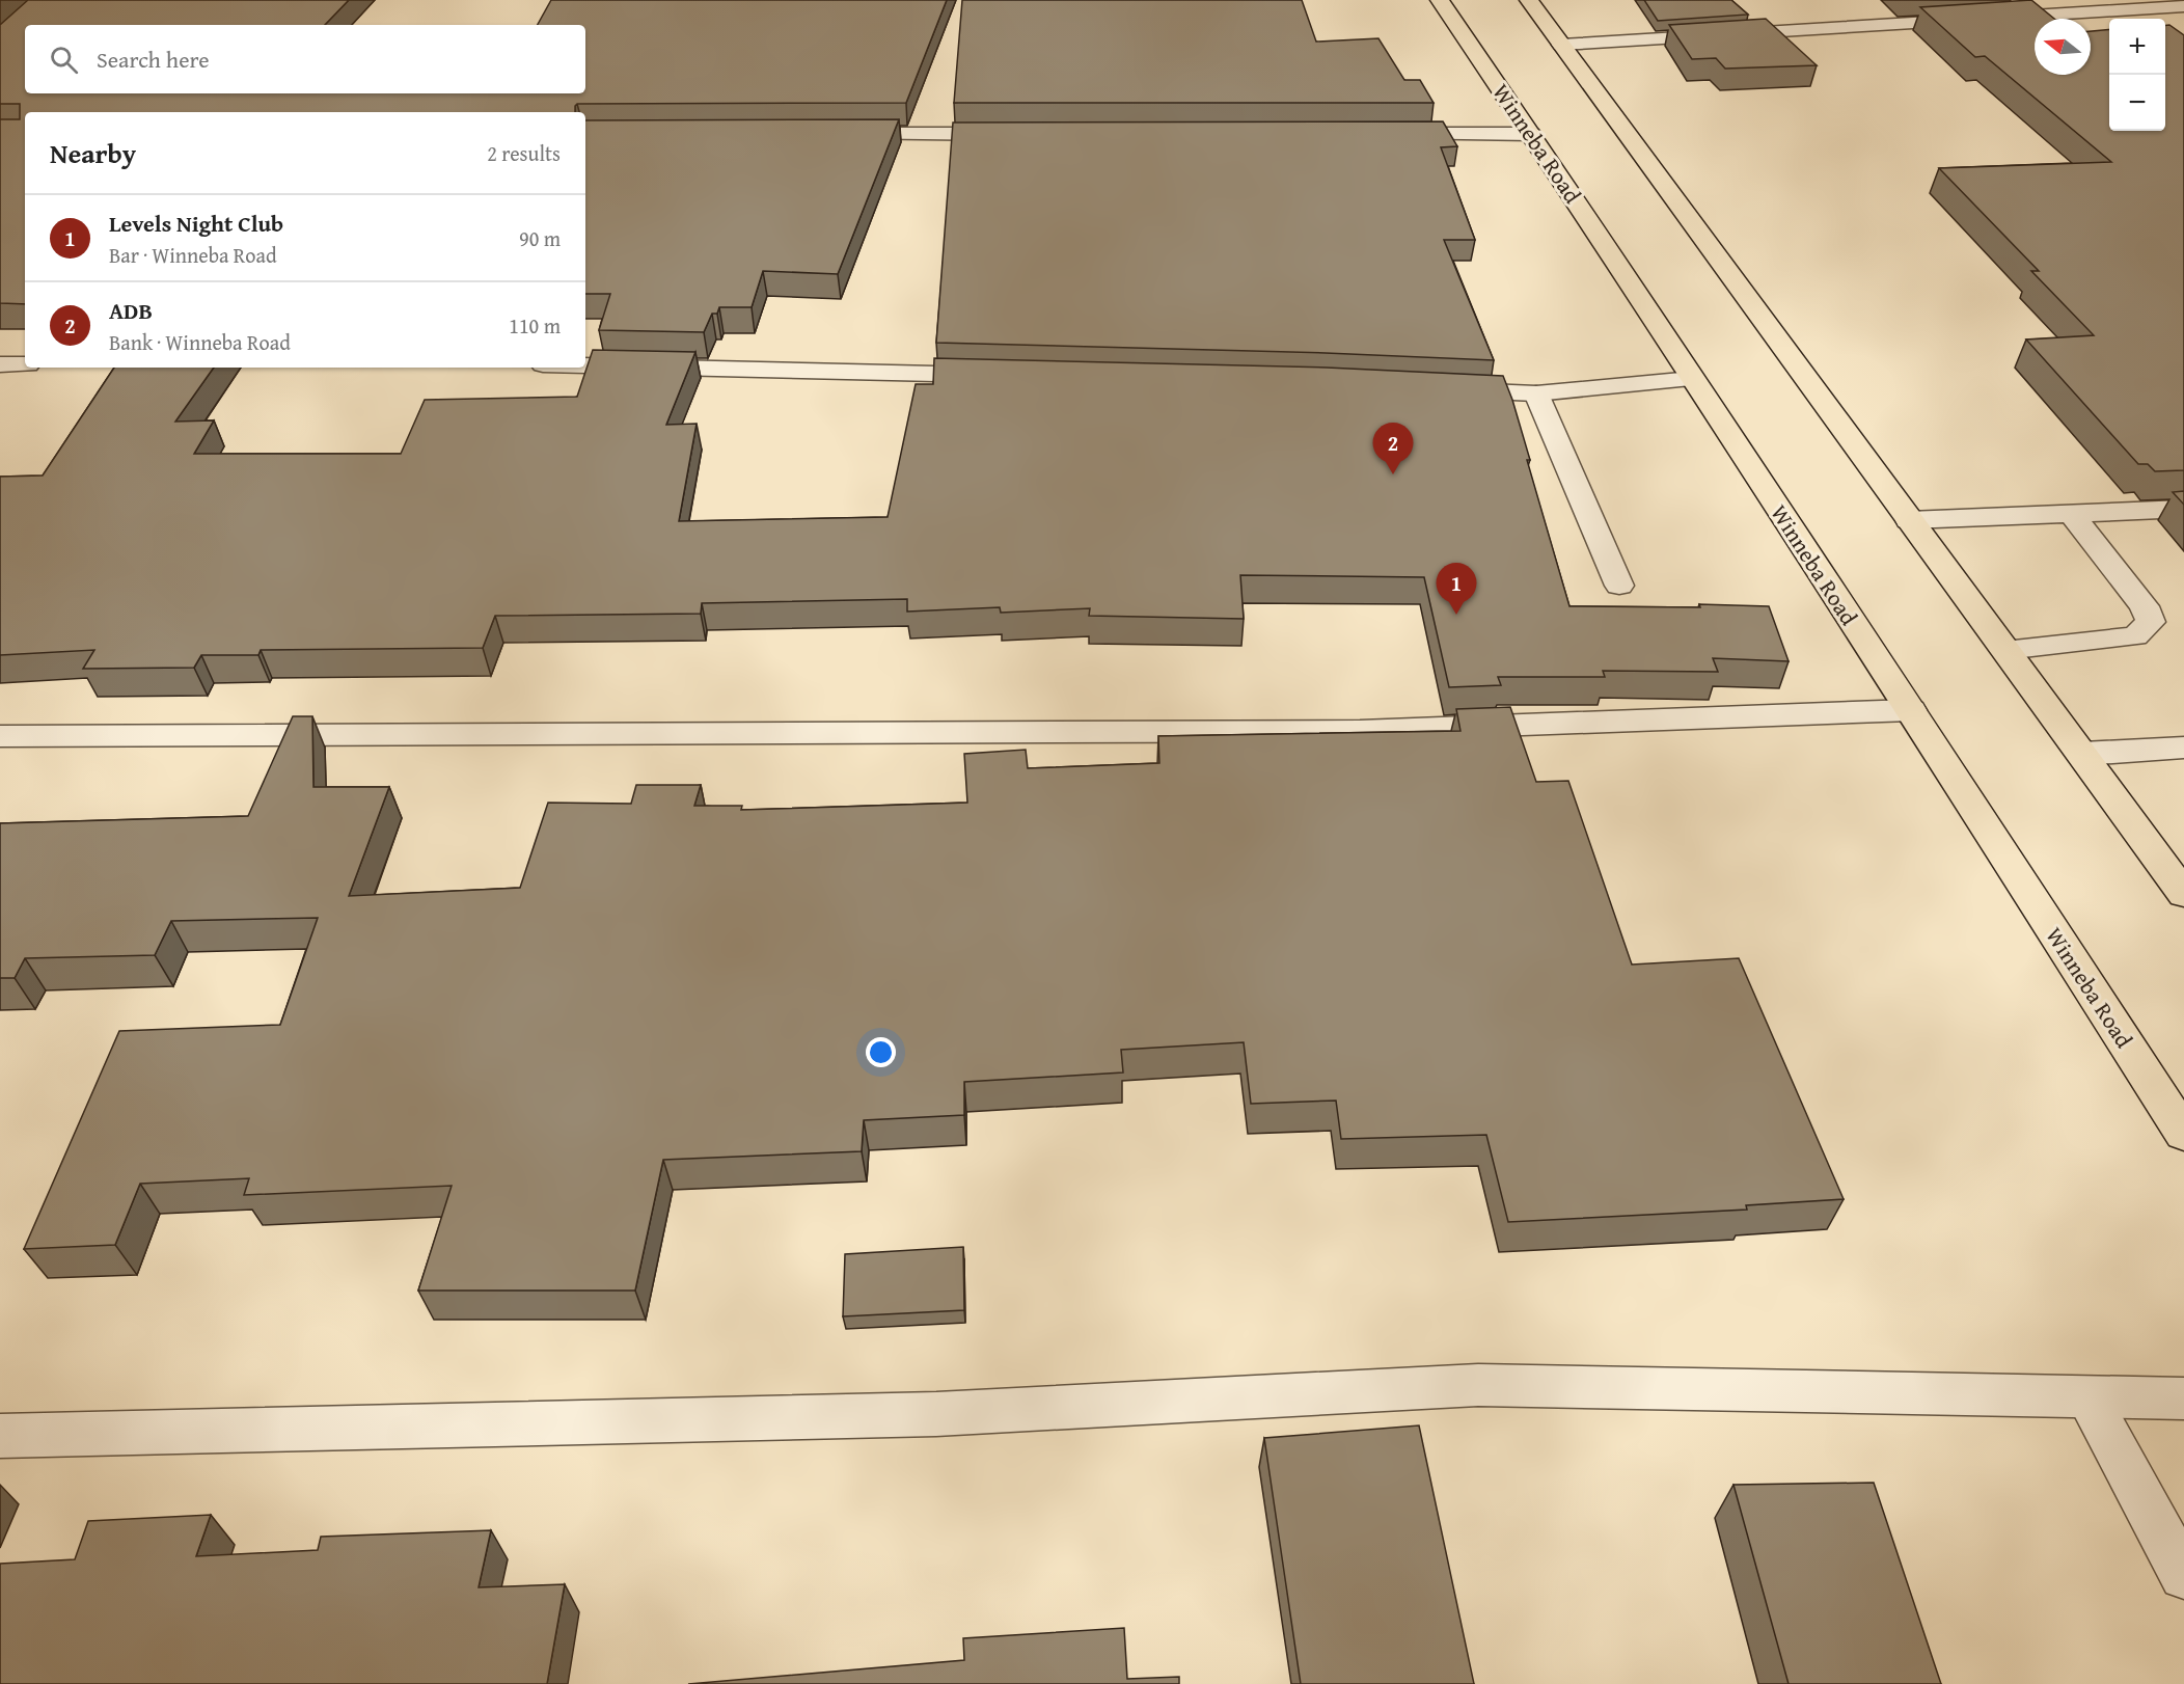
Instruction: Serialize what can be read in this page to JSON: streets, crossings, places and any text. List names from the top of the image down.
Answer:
{
  "streets": {
    "highway": ["Winneba Road"]
  },
  "north": "left",
  "page": {
    "map_buttons": ["+", "−"],
    "search": "Search here",
    "heading": ["Nearby", "2 results"],
    "list": [
      {
        "mark": "1",
        "name": "Levels Night Club",
        "note": "Bar · Winneba Road",
        "value": "90 m"
      },
      {
        "mark": "2",
        "name": "ADB",
        "note": "Bank · Winneba Road",
        "value": "110 m"
      }
    ],
    "pins": ["2", "1"]
  }
}
